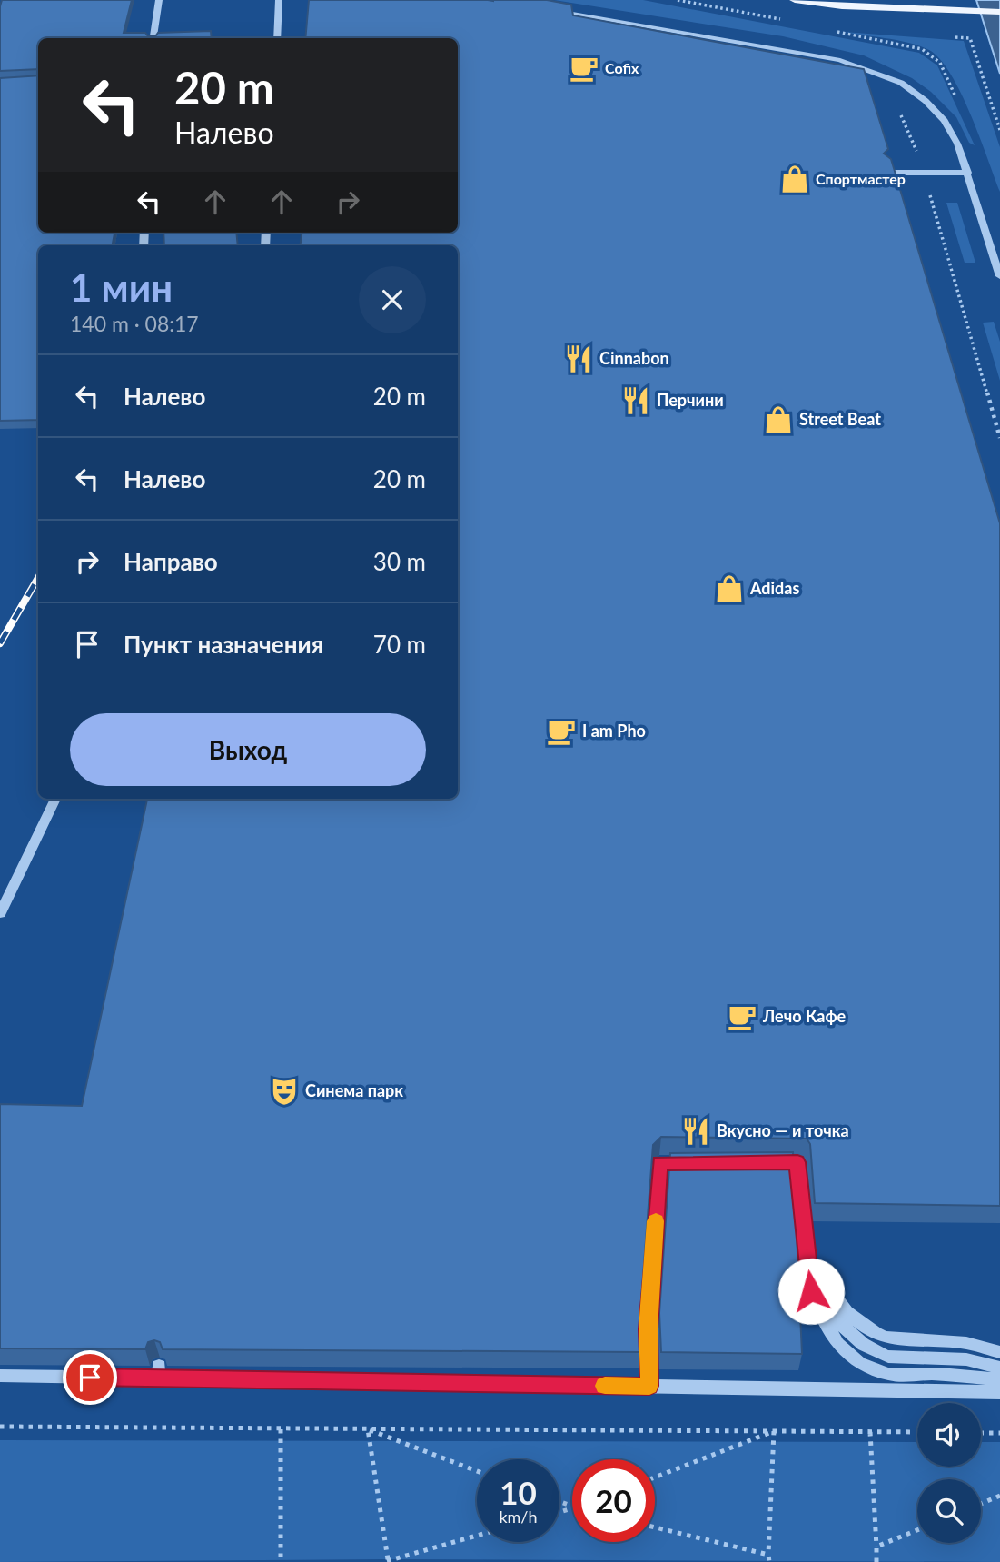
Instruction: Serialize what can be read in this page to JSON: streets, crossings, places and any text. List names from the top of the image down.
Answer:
{
  "places": {
    "cafe": ["Cofix", "I am Pho", "Лечо Кафе"],
    "shop": ["Спортмастер", "Street Beat", "Adidas"],
    "restaurant": ["Cinnabon", "Перчини", "Вкусно — и точка"],
    "theatre": ["Синема парк"]
  },
  "page": {
    "turn": ["20 m", "Налево"],
    "heading": ["1 мин", "140 m · 08:17"],
    "list": [
      {
        "name": "Налево",
        "value": "20 m"
      },
      {
        "name": "Налево",
        "value": "20 m"
      },
      {
        "name": "Направо",
        "value": "30 m"
      },
      {
        "name": "Пункт назначения",
        "value": "70 m"
      }
    ],
    "buttons": "Выход",
    "speed": "10 km/h",
    "limit": "20"
  }
}
